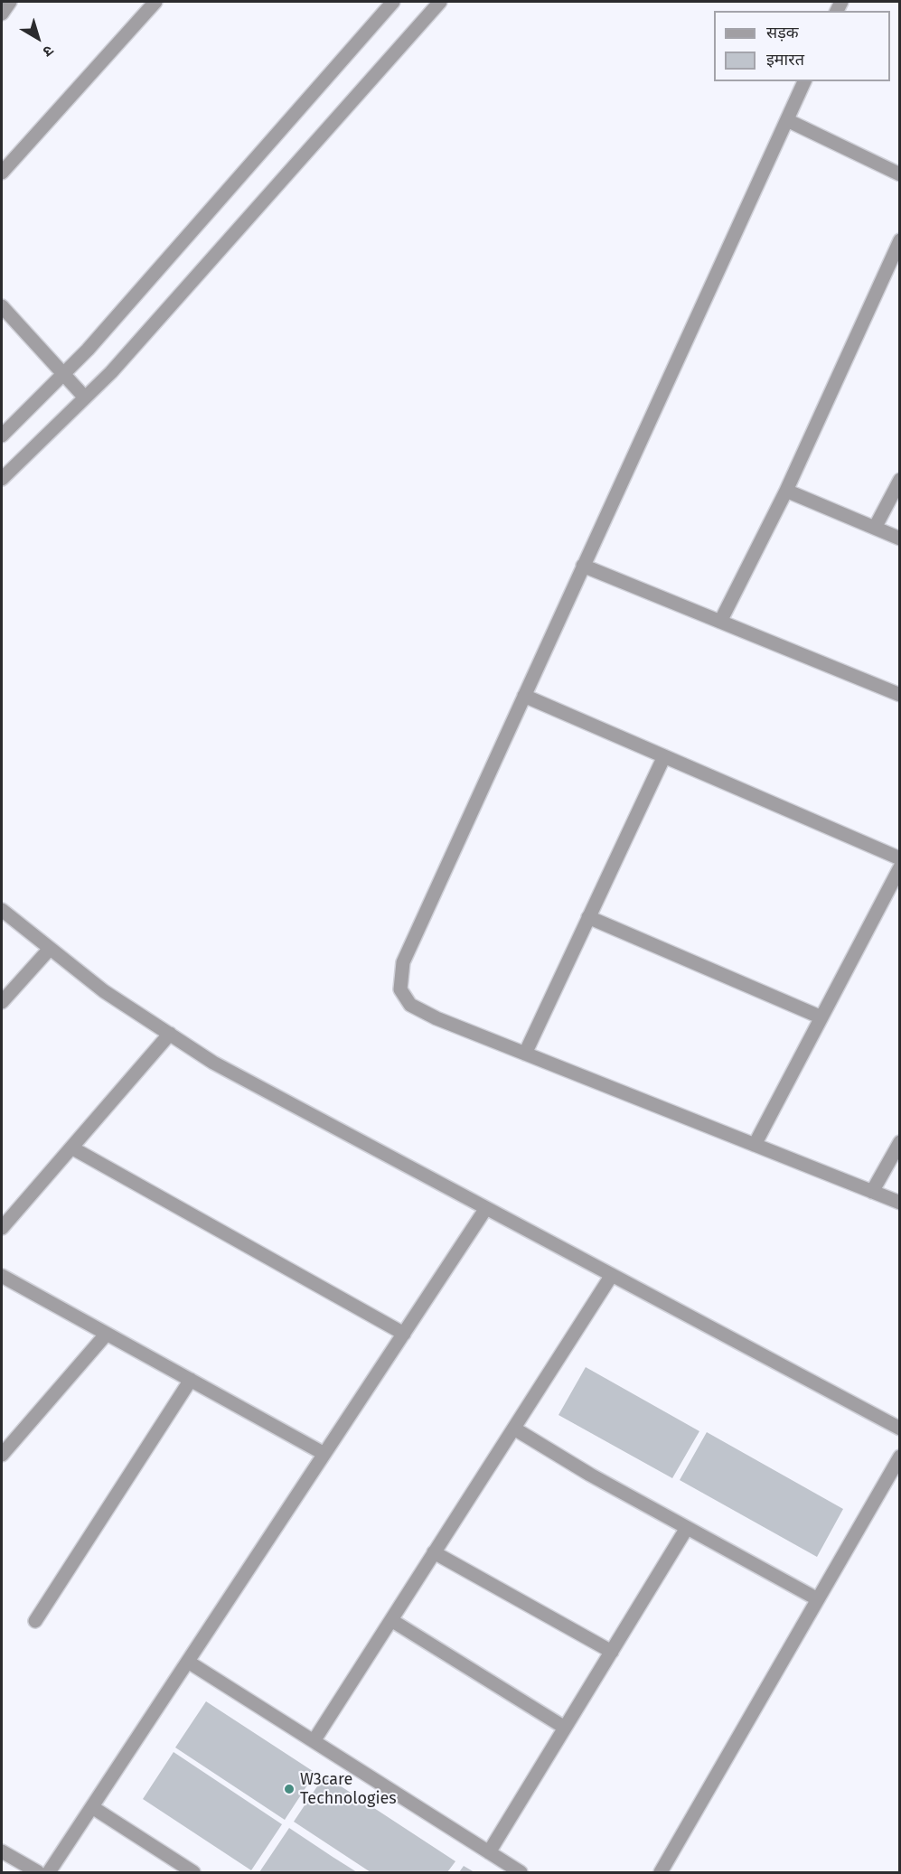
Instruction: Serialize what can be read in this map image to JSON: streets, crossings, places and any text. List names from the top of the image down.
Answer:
{
  "places": ["W3care Technologies"],
  "legend": ["सड़क", "इमारत"],
  "north": "bottom right"
}
